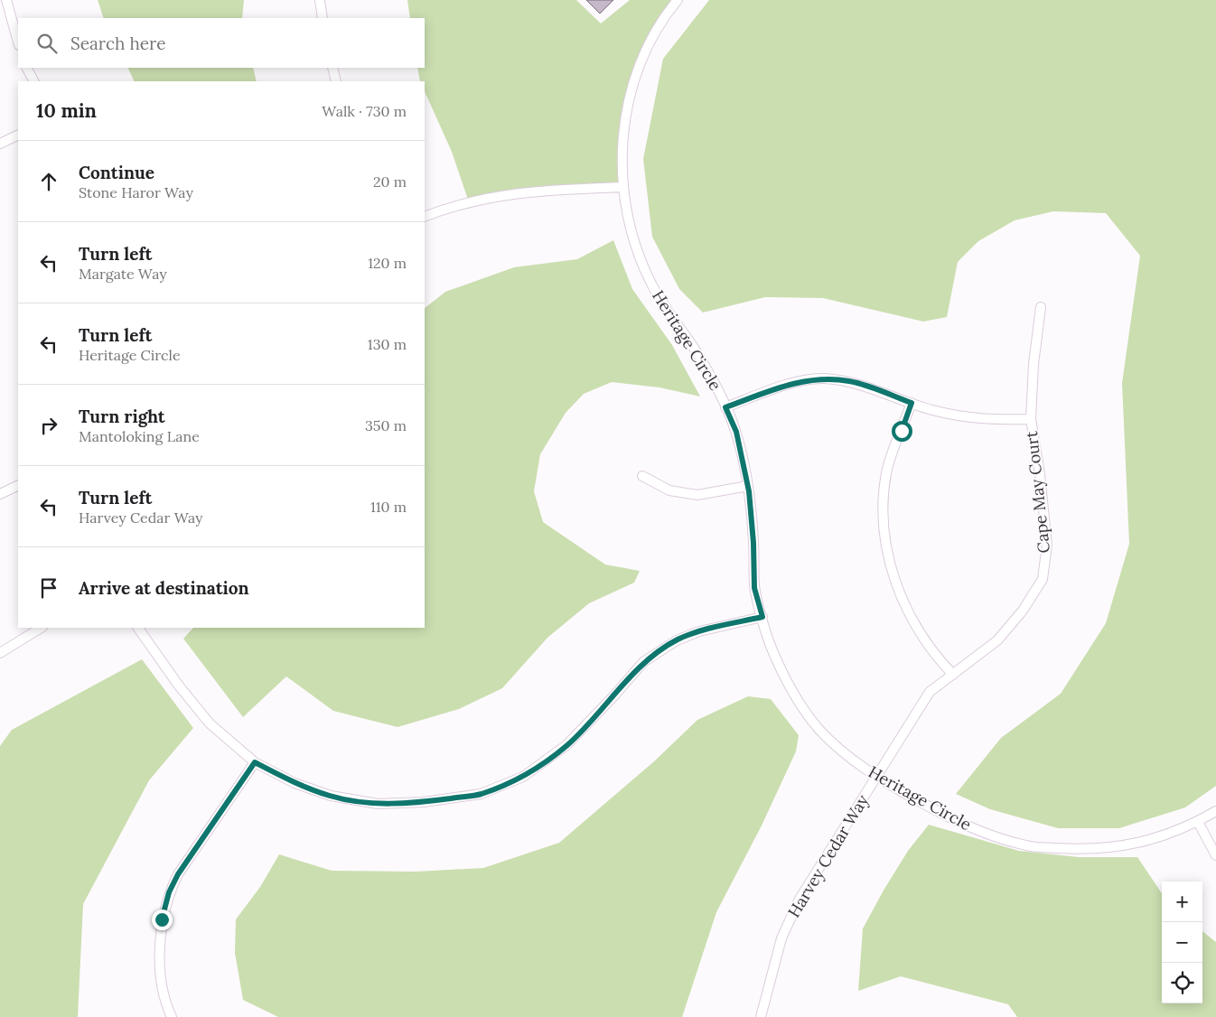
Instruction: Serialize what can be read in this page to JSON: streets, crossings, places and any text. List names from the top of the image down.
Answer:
{
  "streets": {
    "street": ["Heritage Circle", "Cape May Court", "Harvey Cedar Way"]
  },
  "crossings": [
    ["Heritage Circle", "Cape May Court"],
    ["Heritage Circle", "Harvey Cedar Way"],
    ["Cape May Court", "Harvey Cedar Way"]
  ],
  "page": {
    "search": "Search here",
    "heading": ["10 min", "Walk · 730 m"],
    "list": [
      ["Continue", "Stone Haror Way", "20 m"],
      ["Turn left", "Margate Way", "120 m"],
      ["Turn left", "Heritage Circle", "130 m"],
      ["Turn right", "Mantoloking Lane", "350 m"],
      ["Turn left", "Harvey Cedar Way", "110 m"],
      "Arrive at destination"
    ],
    "map_buttons": ["+", "−"]
  }
}
